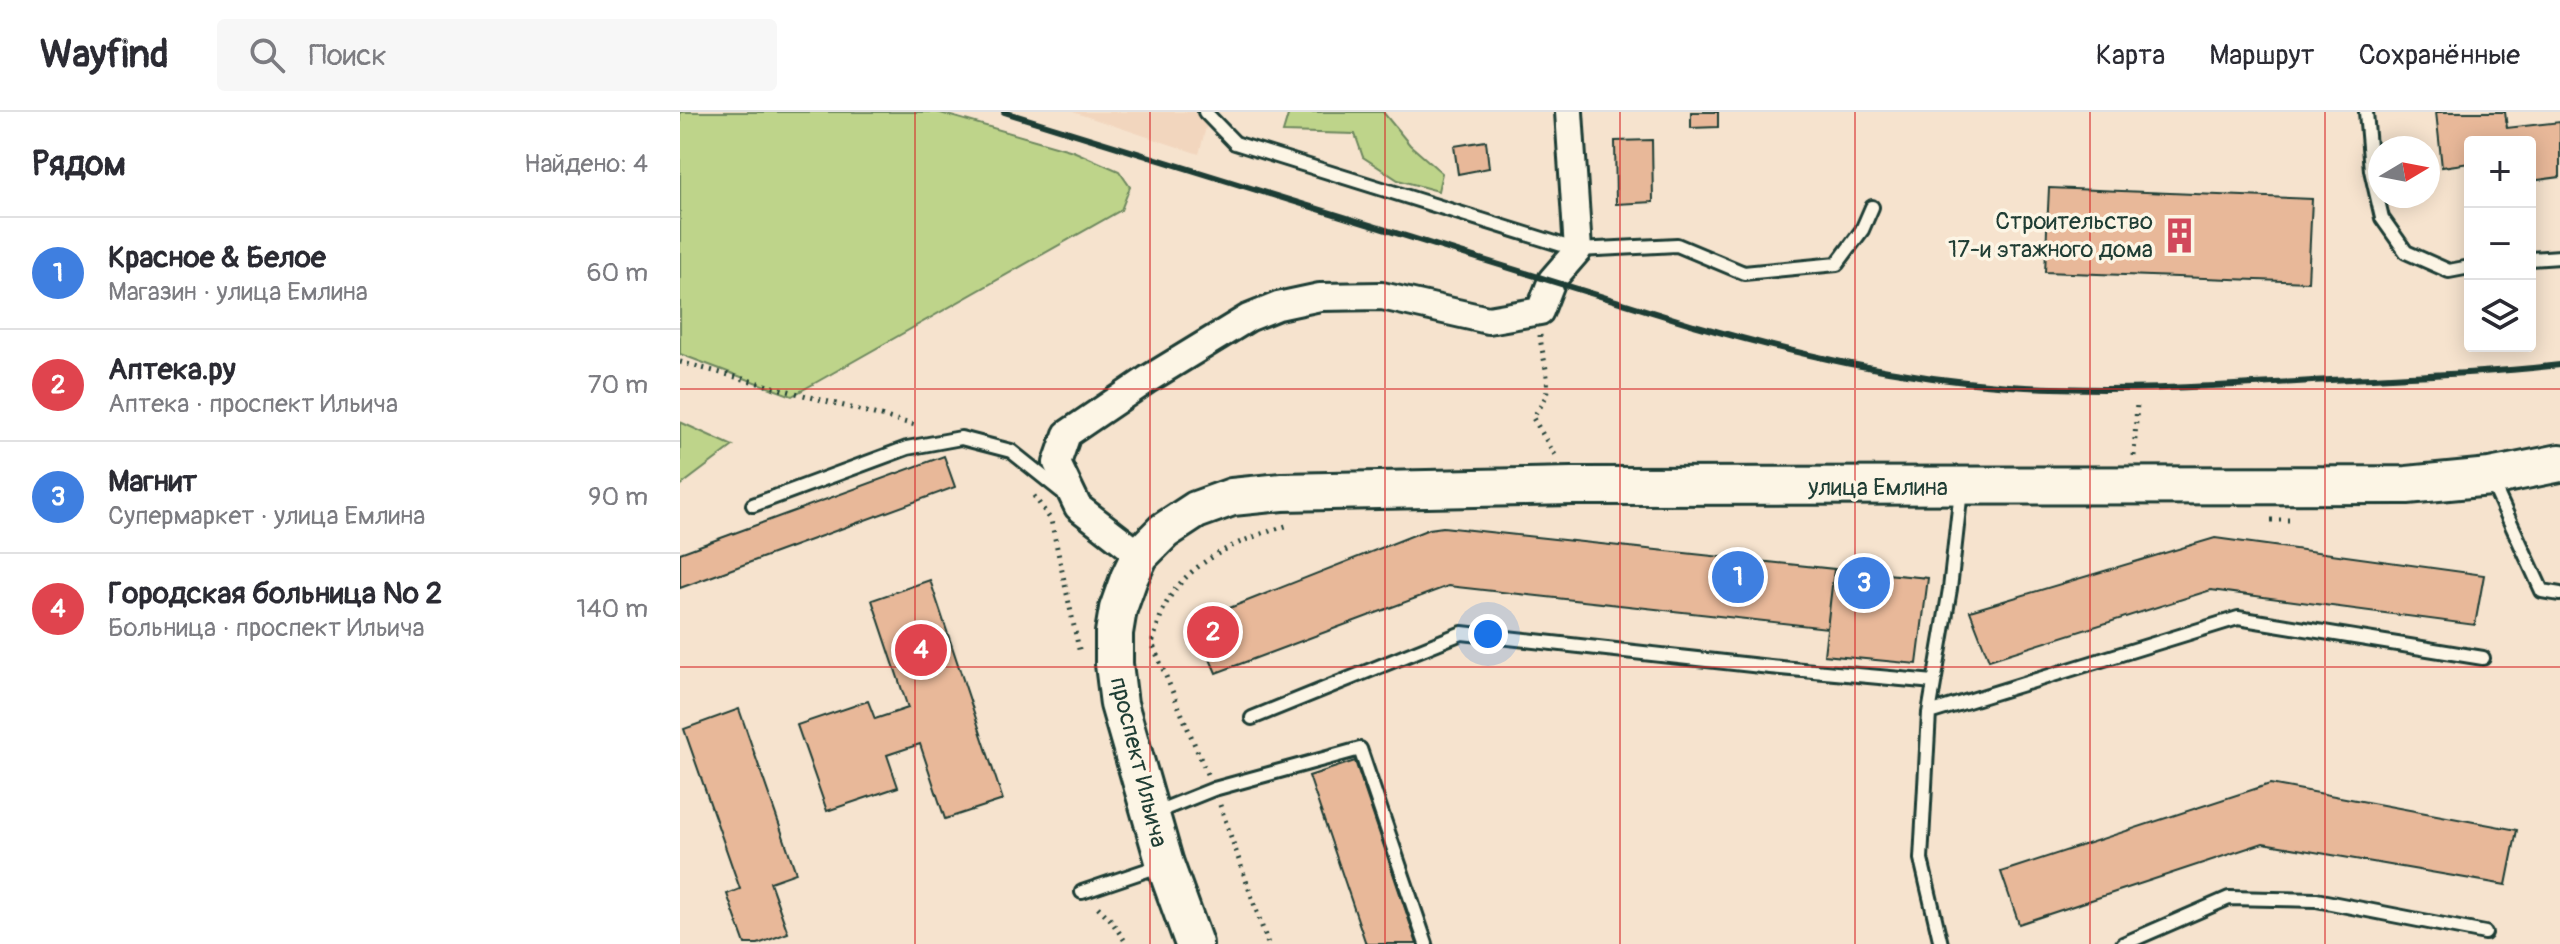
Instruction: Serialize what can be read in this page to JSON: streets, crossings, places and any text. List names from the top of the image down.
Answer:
{
  "streets": {
    "street": ["улица Емлина", "проспект Ильича"]
  },
  "crossings": [
    ["улица Емлина", "проспект Ильича"]
  ],
  "places": {
    "building": ["Строительство 17-и этажного дома"]
  },
  "north": "right",
  "page": {
    "header": "Wayfind",
    "search": "Поиск",
    "nav": ["Карта", "Маршрут", "Сохранённые"],
    "heading": ["Рядом", "Найдено: 4"],
    "map_buttons": ["+", "−"],
    "list": [
      {
        "mark": "1",
        "name": "Красное & Белое",
        "note": "Магазин · улица Емлина",
        "value": "60 m"
      },
      {
        "mark": "2",
        "name": "Аптека.ру",
        "note": "Аптека · проспект Ильича",
        "value": "70 m"
      },
      {
        "mark": "3",
        "name": "Магнит",
        "note": "Супермаркет · улица Емлина",
        "value": "90 m"
      },
      {
        "mark": "4",
        "name": "Городская больница № 2",
        "note": "Больница · проспект Ильича",
        "value": "140 m"
      }
    ],
    "pins": [
      "1",
      "3",
      "2",
      "4"
    ]
  }
}
